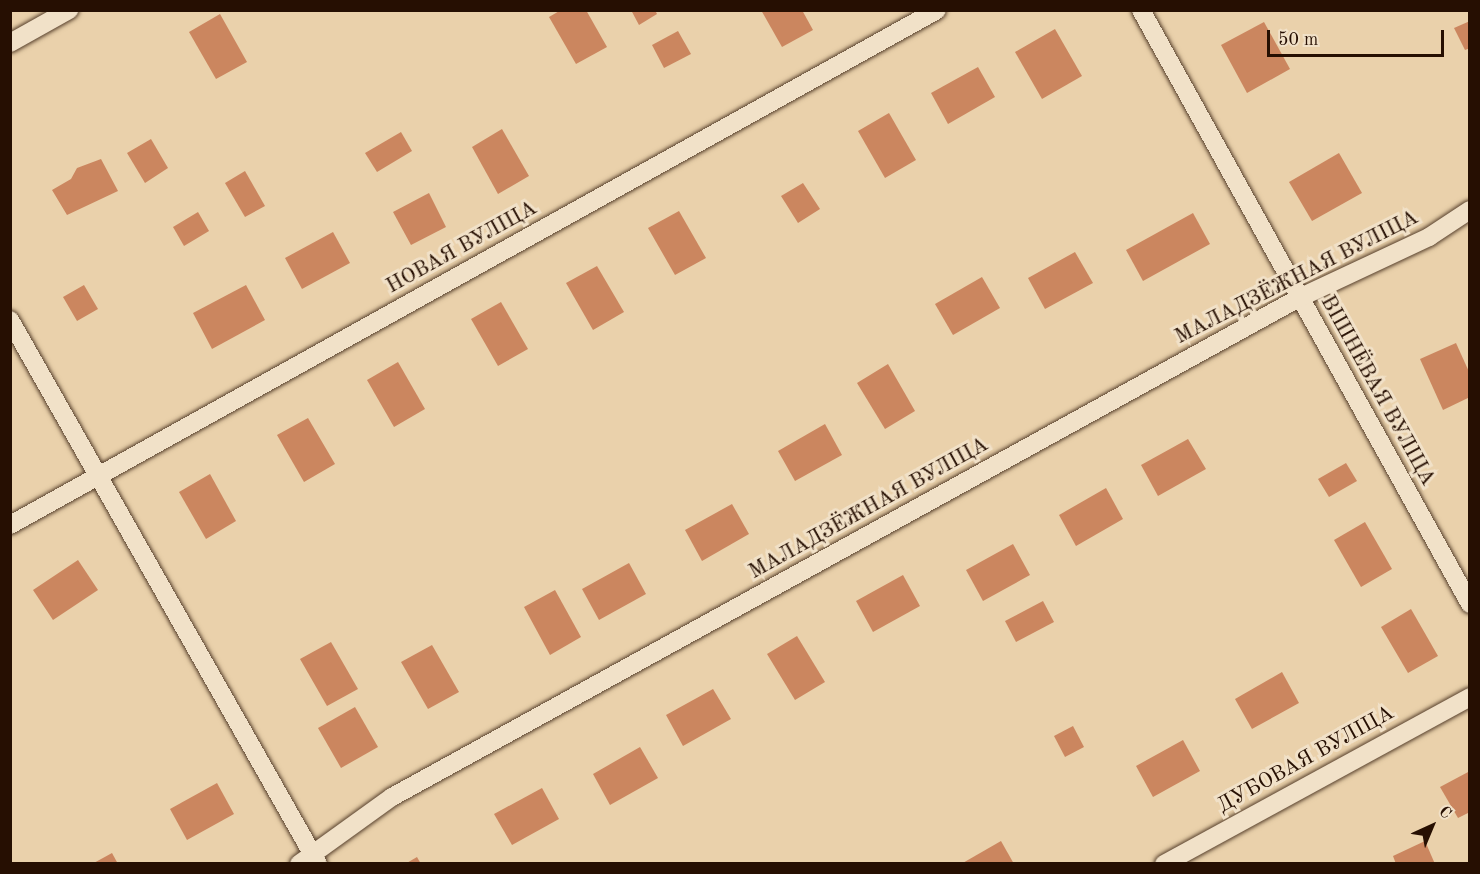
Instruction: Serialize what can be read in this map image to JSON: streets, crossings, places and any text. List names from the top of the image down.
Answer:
{
  "streets": {
    "street": [
      "НОВАЯ ВУЛІЦА",
      "МАЛАДЗЁЖНАЯ ВУЛІЦА",
      "ВІШНЁВАЯ ВУЛІЦА",
      "ДУБОВАЯ ВУЛІЦА"
    ]
  },
  "crossings": [
    ["МАЛАДЗЁЖНАЯ ВУЛІЦА", "ВІШНЁВАЯ ВУЛІЦА"]
  ],
  "scale_bar": "50 m",
  "north": "top right"
}
